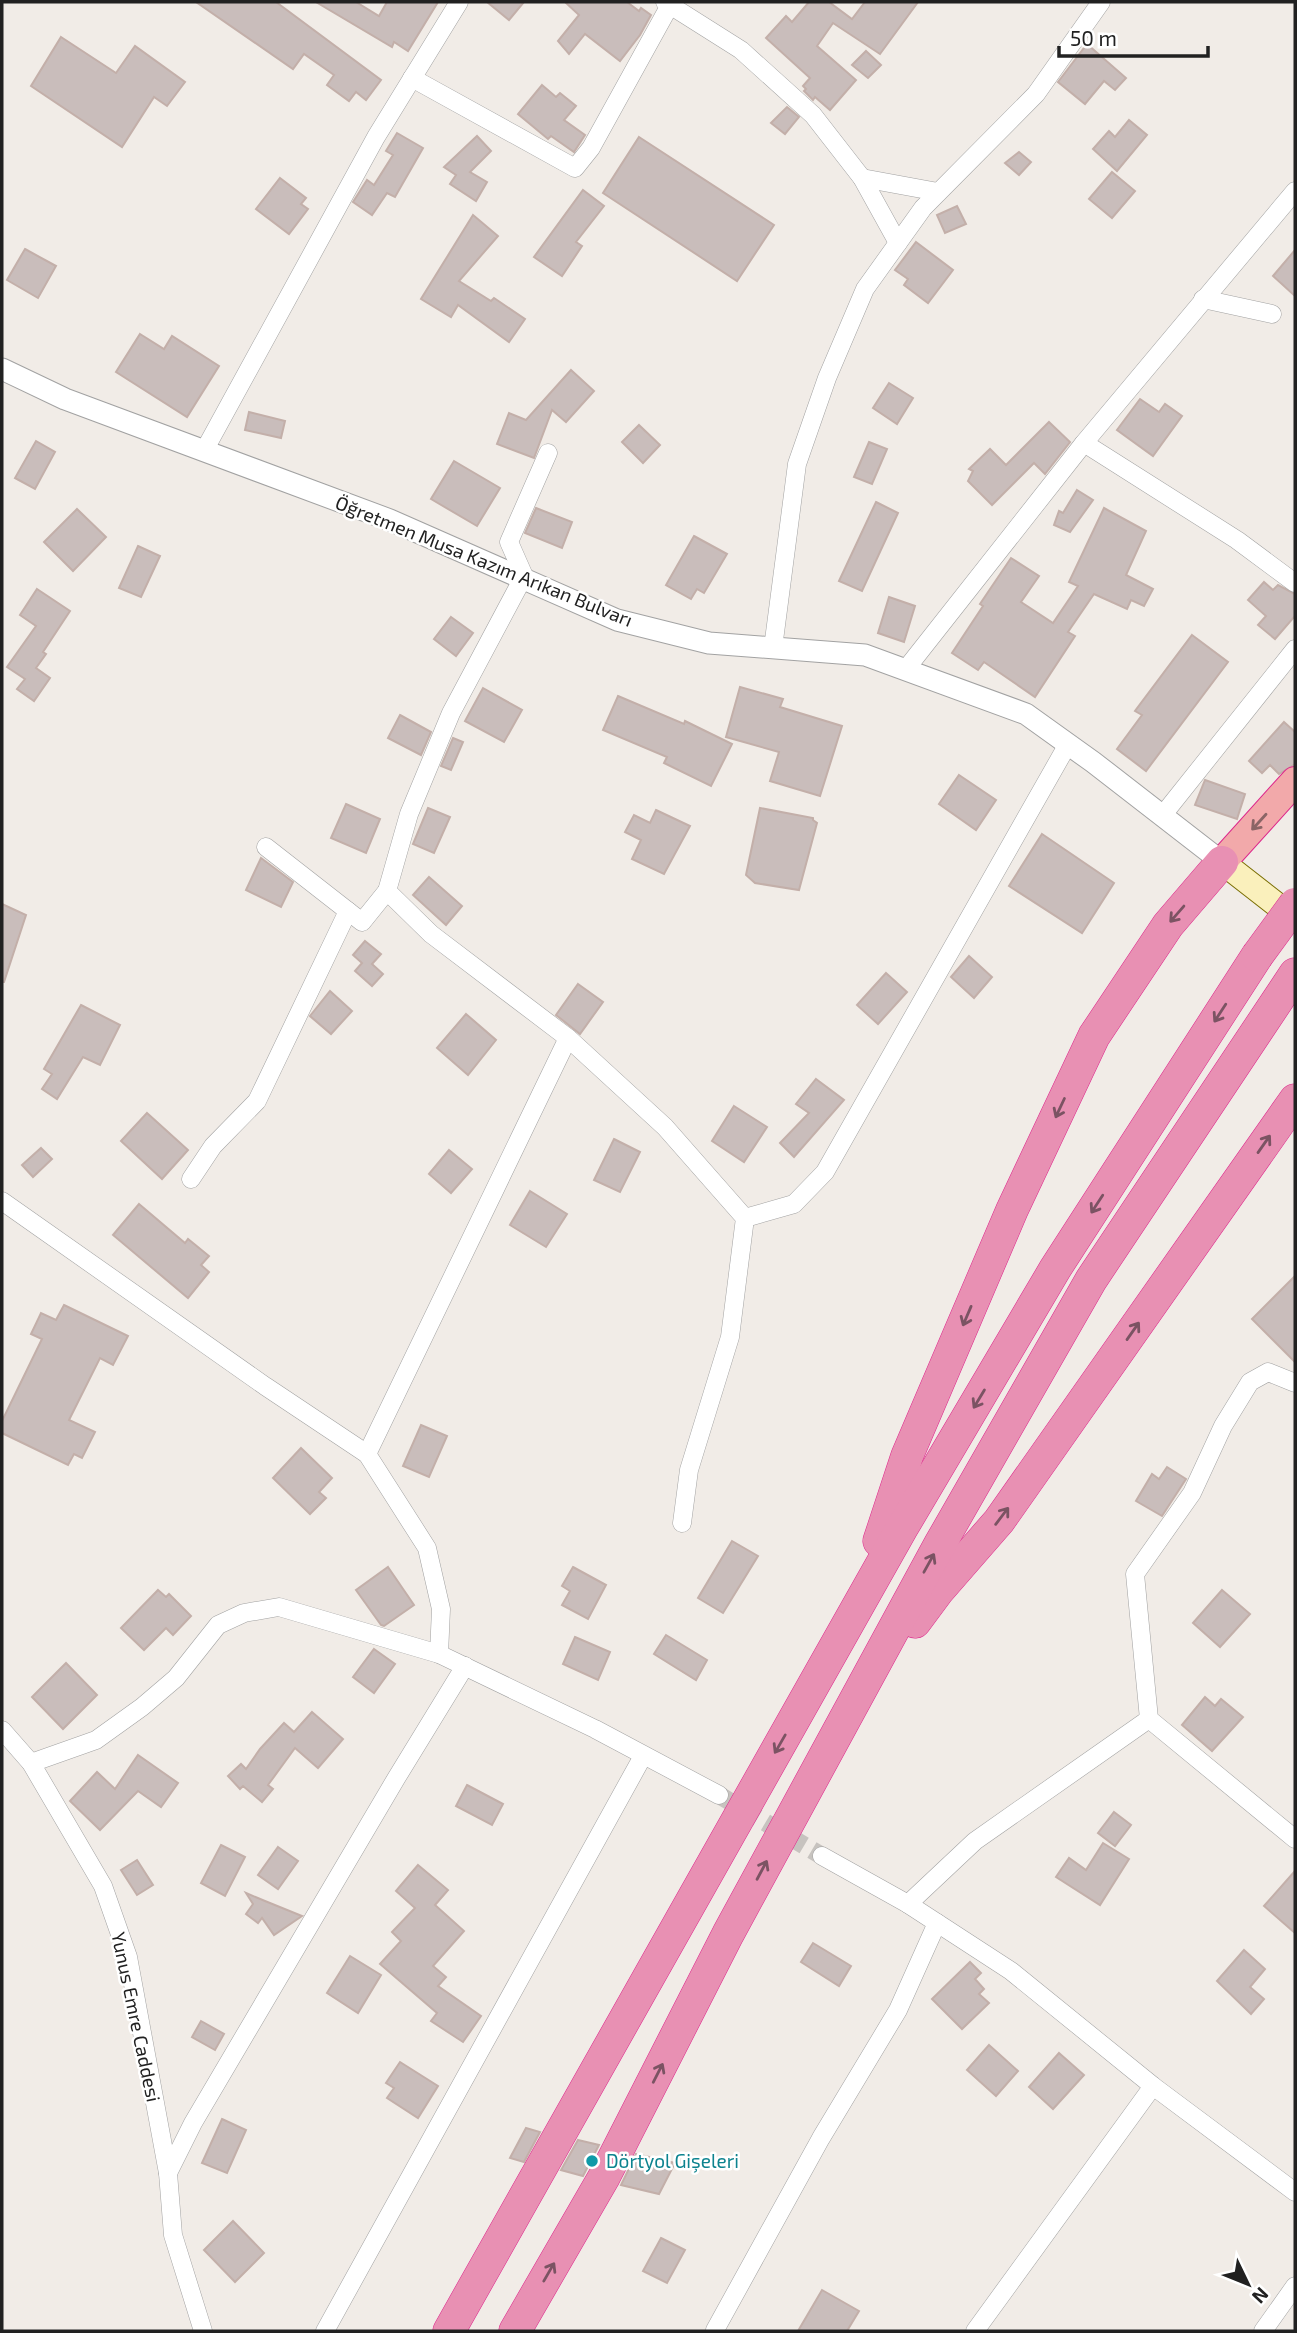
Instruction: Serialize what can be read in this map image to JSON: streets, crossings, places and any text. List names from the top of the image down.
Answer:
{
  "streets": {
    "street": ["Öğretmen Musa Kazım Arıkan Bulvarı", "Yunus Emre Caddesi"]
  },
  "places": ["Dörtyol Gişeleri"],
  "scale_bar": "50 m",
  "north": "bottom right"
}
